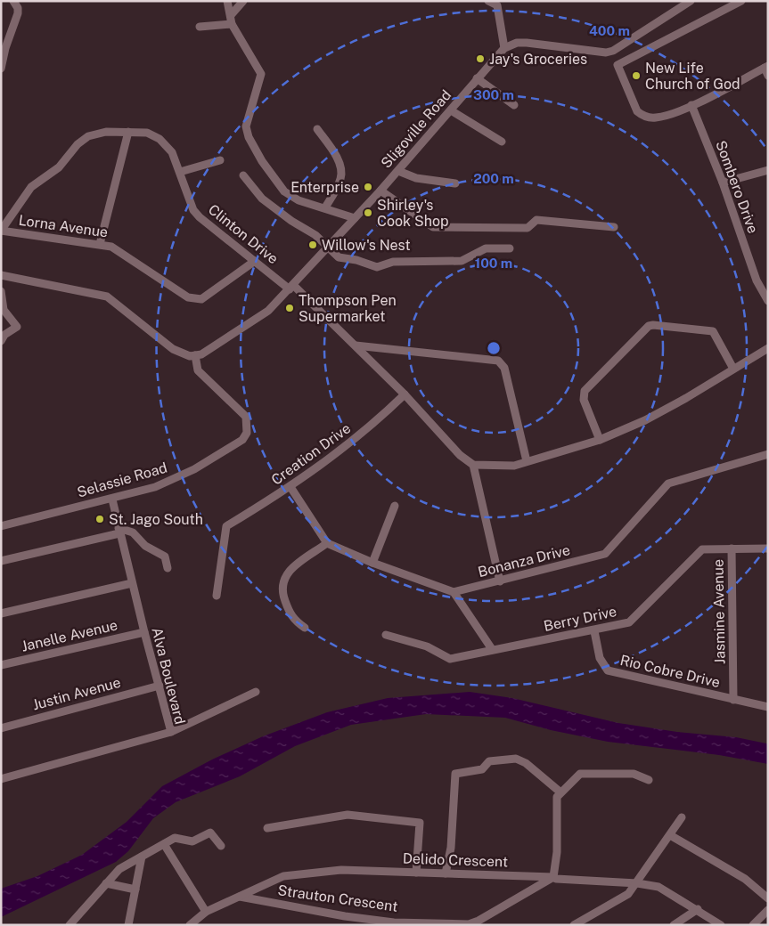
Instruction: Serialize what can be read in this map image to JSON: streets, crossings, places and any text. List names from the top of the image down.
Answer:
{
  "streets": {
    "street": [
      "Sligoville Road",
      "Sombero Drive",
      "Lorna Avenue",
      "Clinton Drive",
      "Creation Drive",
      "Selassie Road",
      "Bonanza Drive",
      "Jasmine Avenue",
      "Berry Drive",
      "Janelle Avenue",
      "Rio Cobre Drive",
      "Alva Boulevard",
      "Justin Avenue",
      "Delido Crescent",
      "Strauton Crescent"
    ]
  },
  "crossings": [
    ["Sligoville Road", "Clinton Drive"],
    ["Sligoville Road", "Selassie Road"],
    ["Lorna Avenue", "Clinton Drive"],
    ["Clinton Drive", "Creation Drive"],
    ["Selassie Road", "Alva Boulevard"],
    ["Jasmine Avenue", "Berry Drive"],
    ["Jasmine Avenue", "Rio Cobre Drive"],
    ["Berry Drive", "Rio Cobre Drive"],
    ["Janelle Avenue", "Alva Boulevard"],
    ["Alva Boulevard", "Justin Avenue"],
    ["Delido Crescent", "Strauton Crescent"]
  ],
  "places": [
    "Jay's Groceries",
    "New Life Church of God",
    "Enterprise",
    "Shirley's Cook Shop",
    "Willow's Nest",
    "Thompson Pen Supermarket",
    "St. Jago South"
  ],
  "rings": [
    "400 m",
    "300 m",
    "200 m",
    "100 m"
  ]
}
